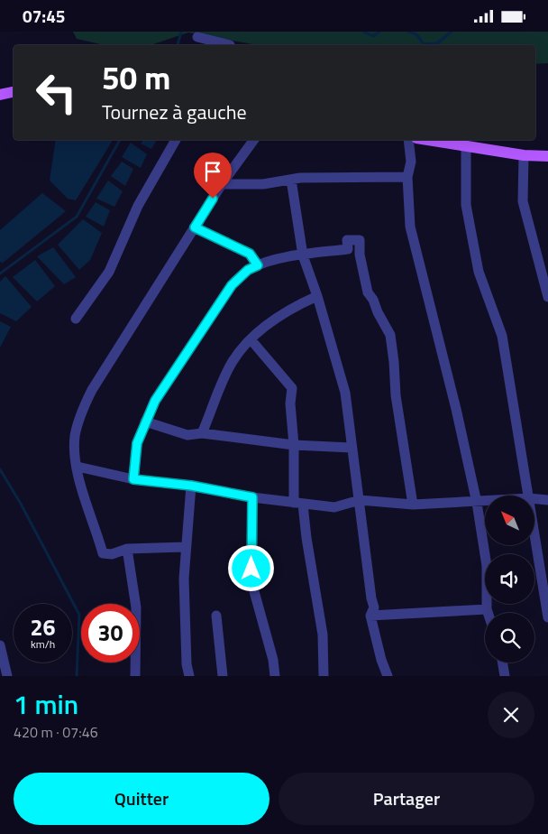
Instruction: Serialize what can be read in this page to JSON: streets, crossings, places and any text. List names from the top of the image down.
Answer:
{
  "north": "top left",
  "page": {
    "status": "07:45",
    "turn": ["50 m", "Tournez à gauche"],
    "speed": "26 km/h",
    "limit": "30",
    "heading": ["1 min", "420 m · 07:46"],
    "buttons": ["Quitter", "Partager"]
  }
}
